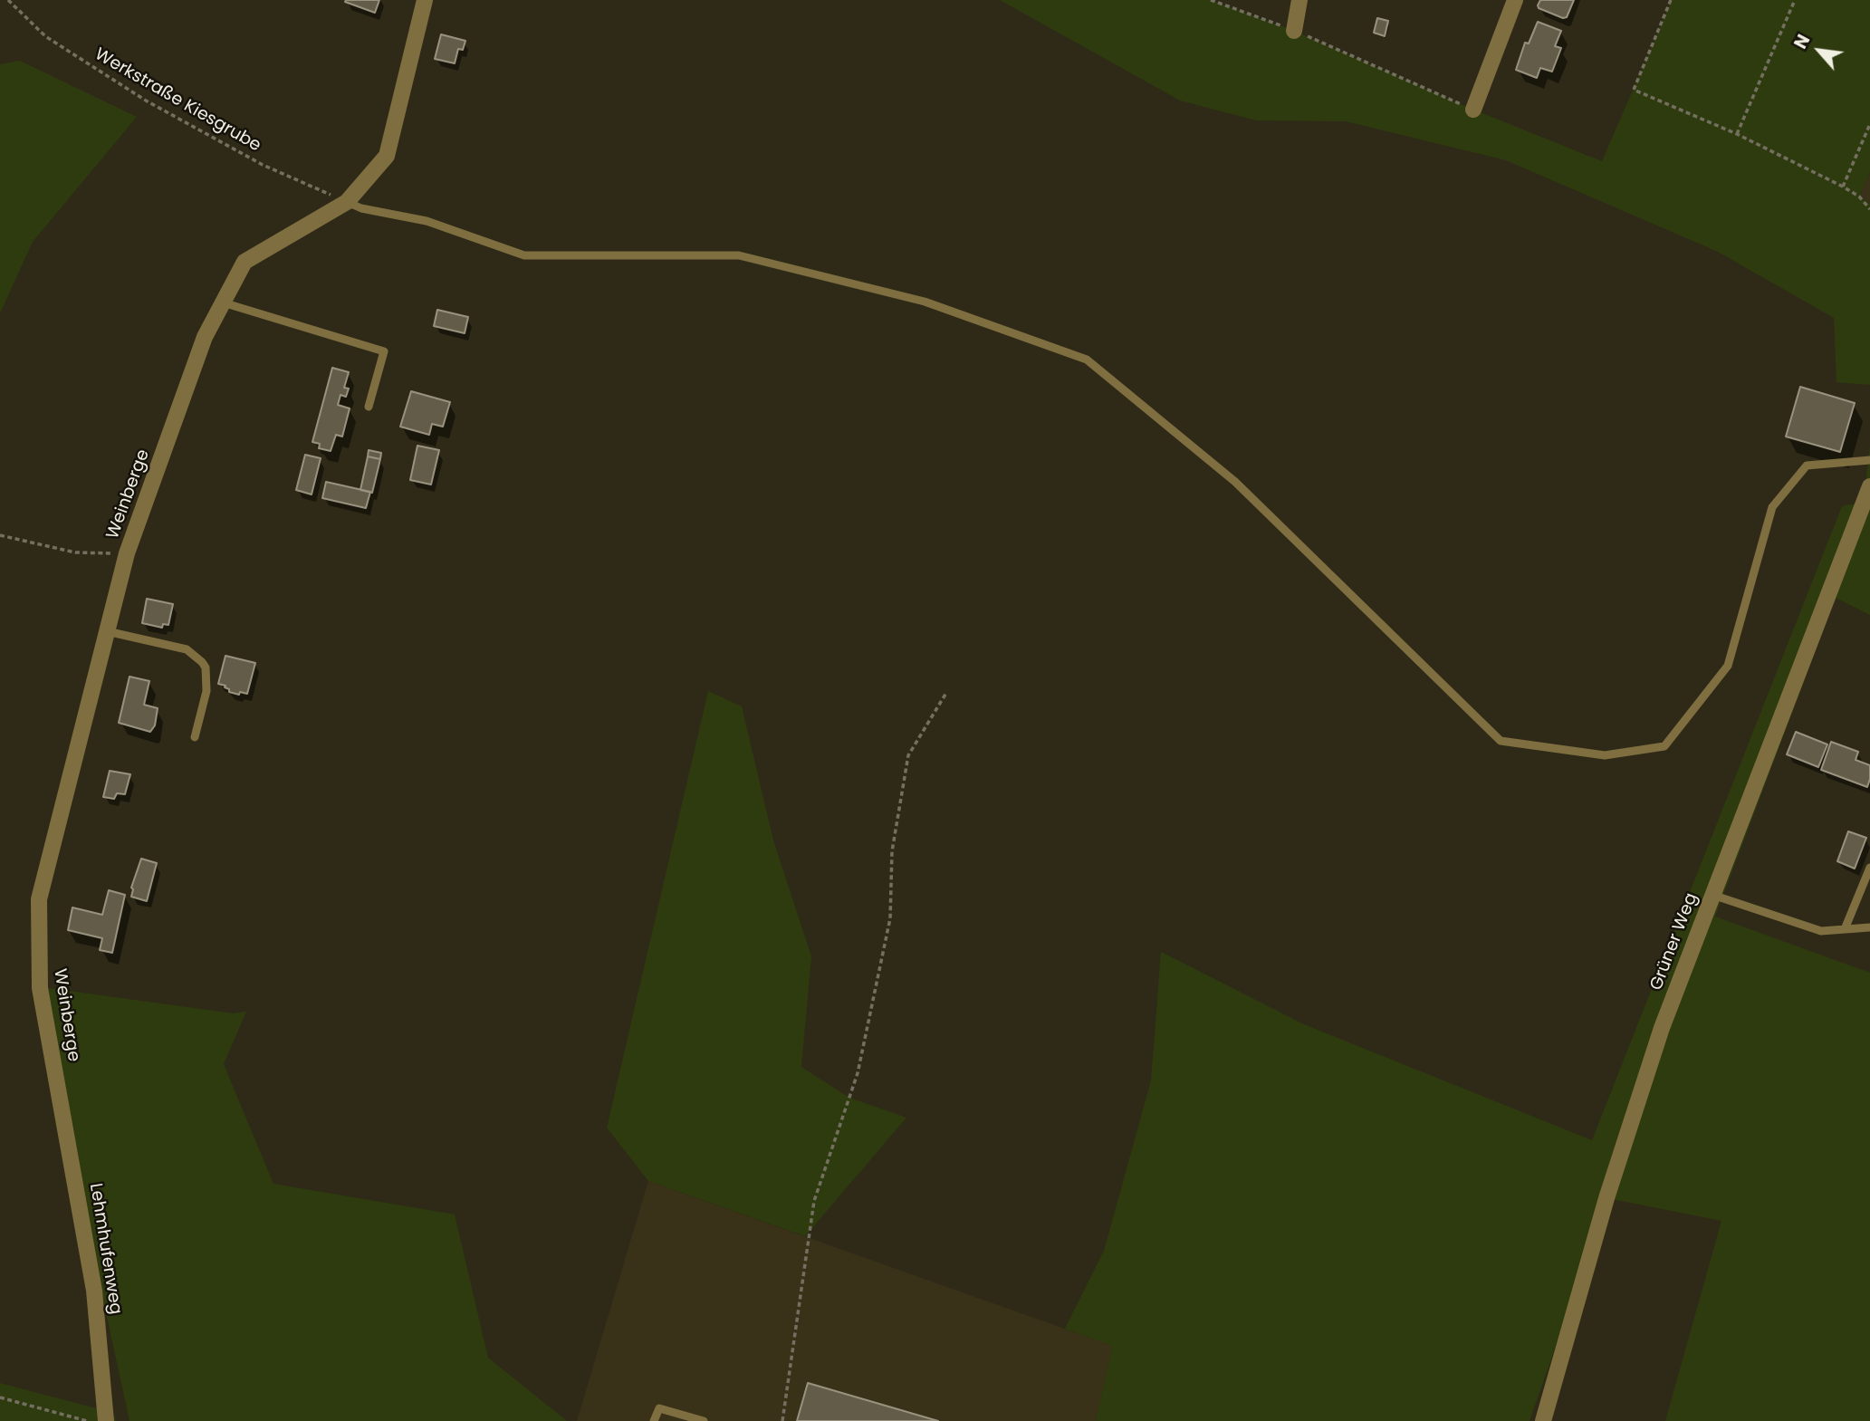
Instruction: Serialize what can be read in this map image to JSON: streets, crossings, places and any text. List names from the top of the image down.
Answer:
{
  "streets": {
    "street": ["Weinberge", "Grüner Weg", "Lehmhufenweg"],
    "path": ["Werkstraße Kiesgrube"]
  },
  "crossings": [
    ["Werkstraße Kiesgrube", "Weinberge"],
    ["Weinberge", "Lehmhufenweg"]
  ],
  "north": "top left"
}
